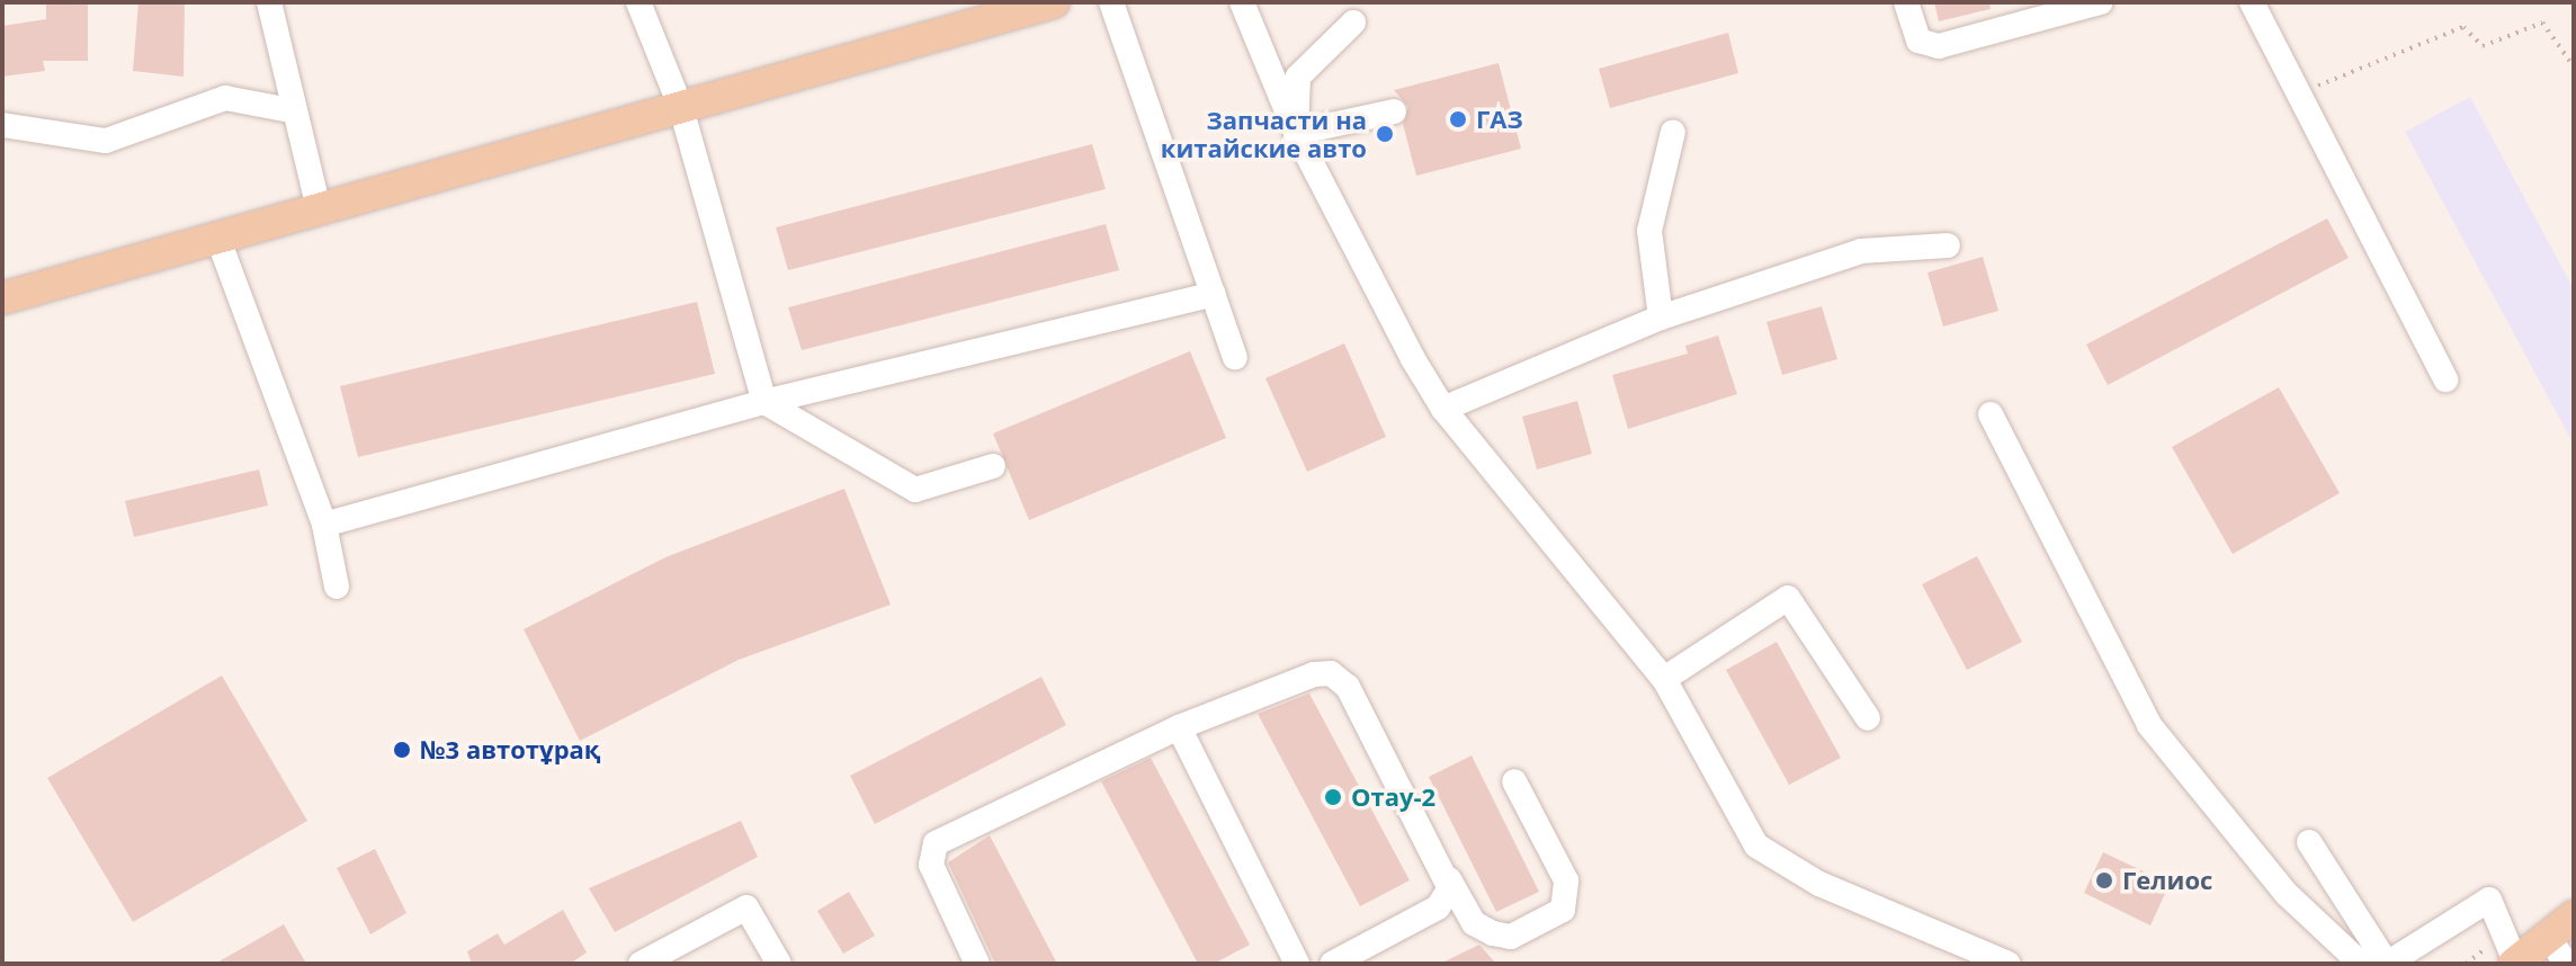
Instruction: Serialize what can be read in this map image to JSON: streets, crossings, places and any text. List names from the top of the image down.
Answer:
{
  "places": [
    "ГАЗ",
    "Запчасти на китайские авто",
    "№3 автотұрақ",
    "Отау-2",
    "Гелиос"
  ]
}
